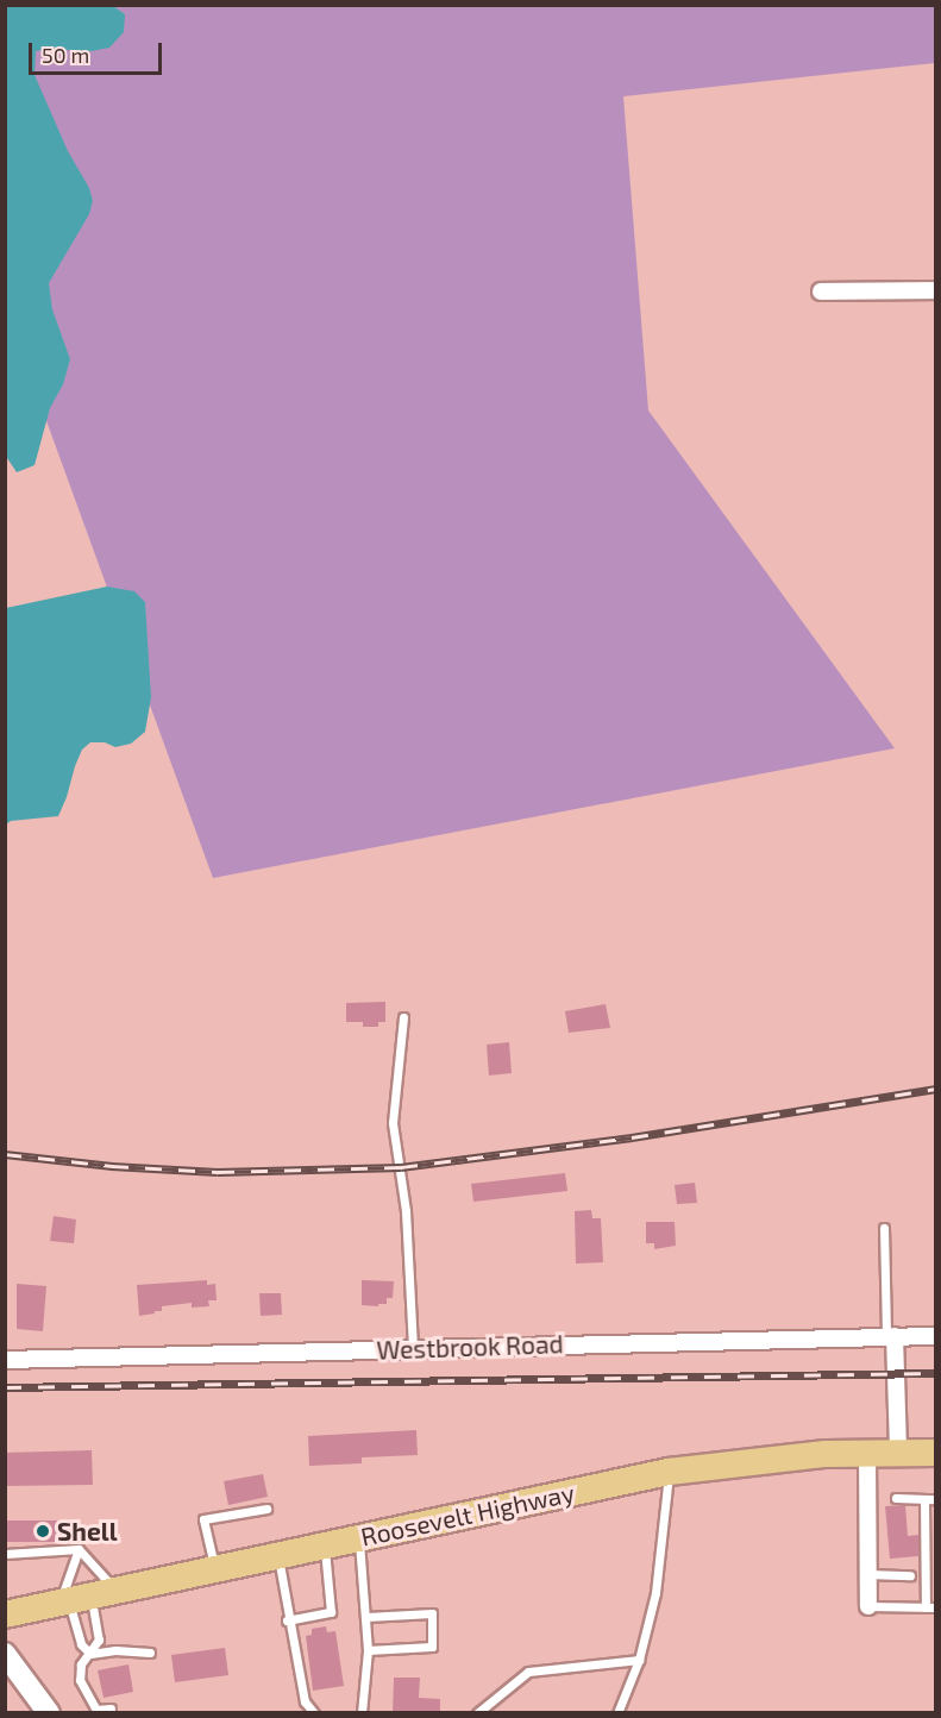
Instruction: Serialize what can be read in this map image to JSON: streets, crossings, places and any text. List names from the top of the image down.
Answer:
{
  "streets": {
    "main road": ["Roosevelt Highway"],
    "street": ["Westbrook Road"]
  },
  "places": ["Shell"],
  "scale_bar": "50 m"
}
